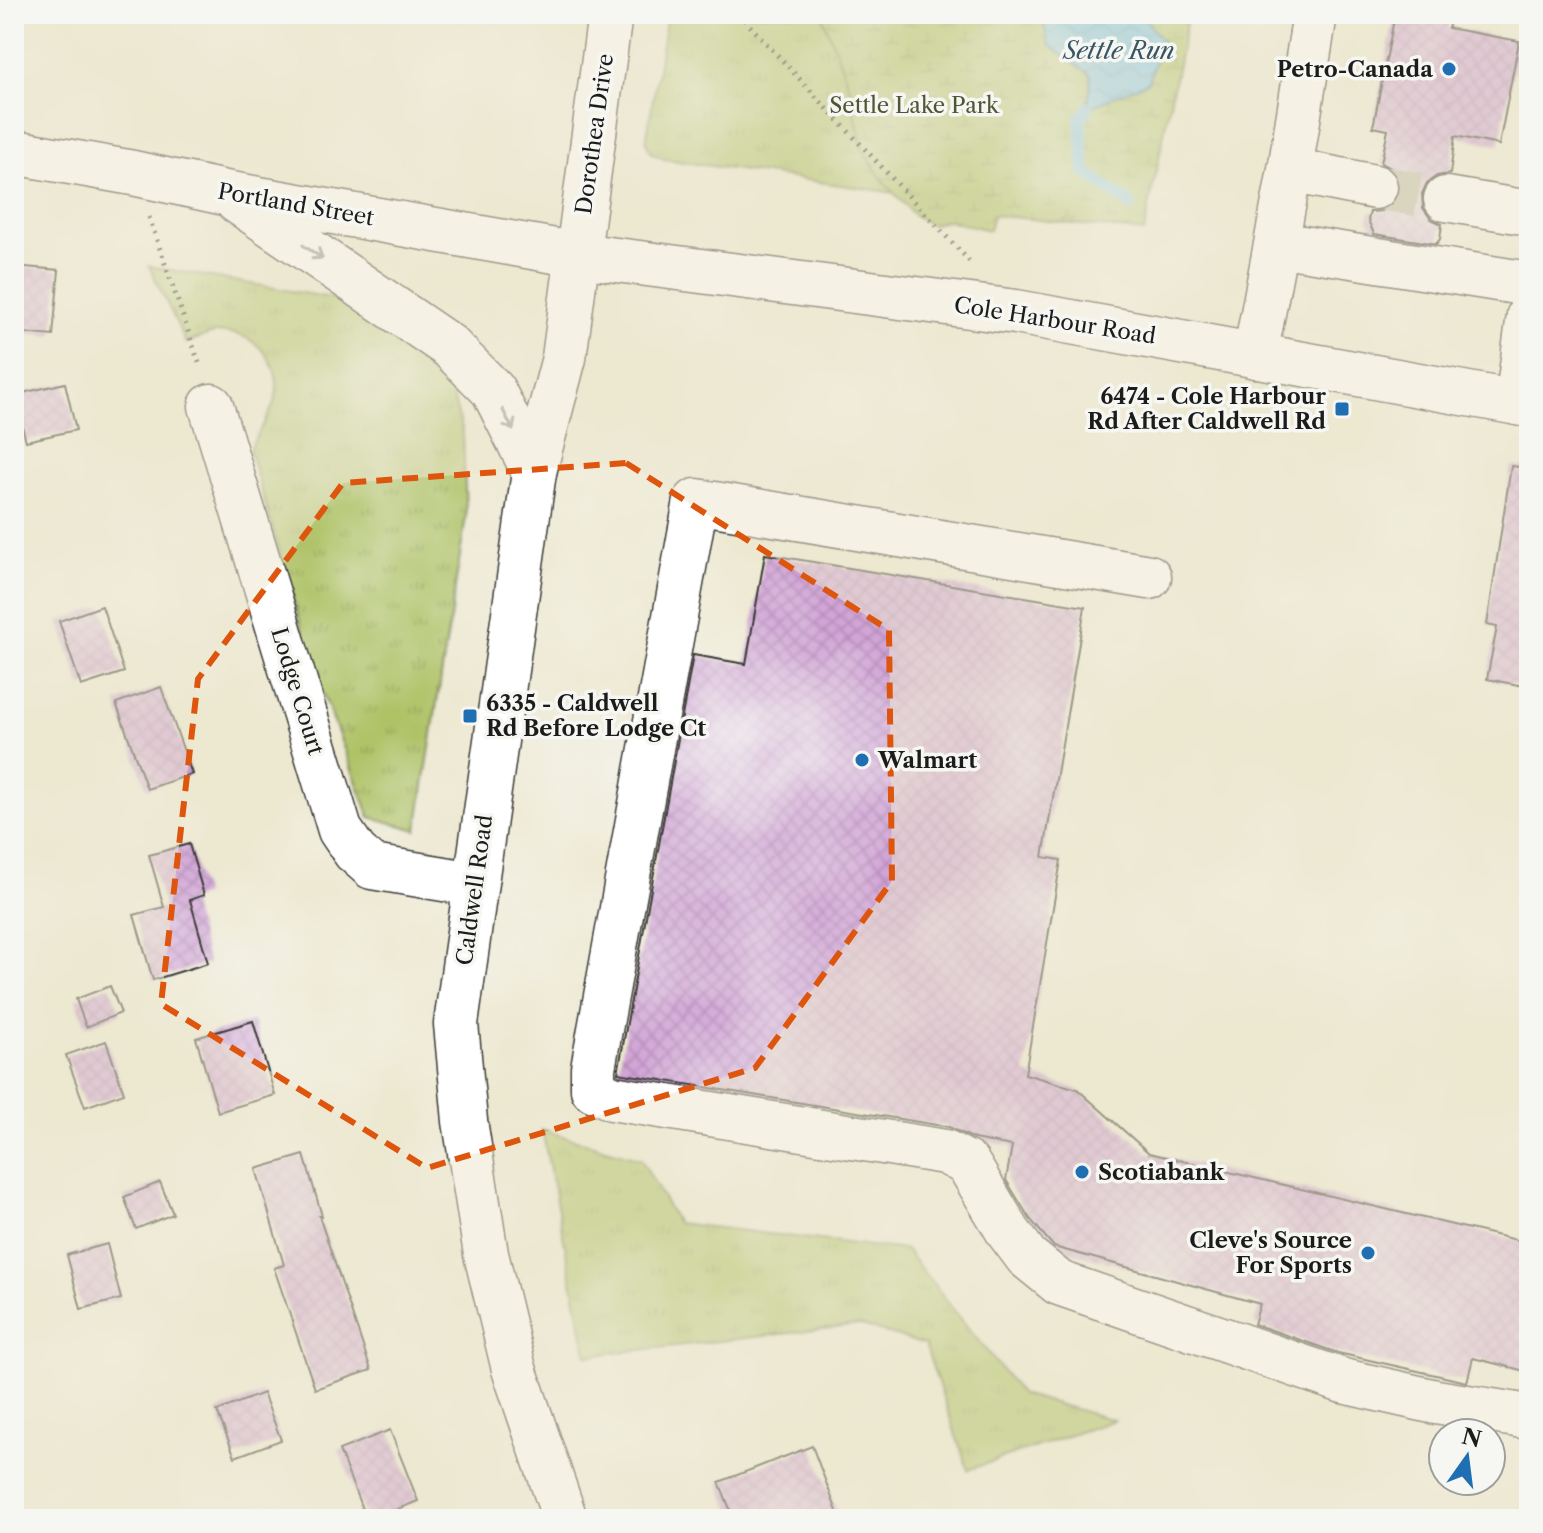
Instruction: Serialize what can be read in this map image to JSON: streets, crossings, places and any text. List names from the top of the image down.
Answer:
{
  "streets": {
    "street": [
      "Dorothea Drive",
      "Portland Street",
      "Cole Harbour Road",
      "Lodge Court",
      "Caldwell Road"
    ]
  },
  "crossings": [
    ["Dorothea Drive", "Portland Street"],
    ["Dorothea Drive", "Cole Harbour Road"],
    ["Dorothea Drive", "Caldwell Road"],
    ["Portland Street", "Cole Harbour Road"],
    ["Portland Street", "Caldwell Road"],
    ["Cole Harbour Road", "Caldwell Road"],
    ["Lodge Court", "Caldwell Road"]
  ],
  "water": ["Settle Run"],
  "parks": ["Settle Lake Park"],
  "places": {
    "other": [
      "Petro-Canada",
      "Walmart",
      "Scotiabank",
      "Cleve's Source For Sports"
    ],
    "transit": ["6474 - Cole Harbour Rd After Caldwell Rd", "6335 - Caldwell Rd Before Lodge Ct"]
  },
  "north": "top"
}
